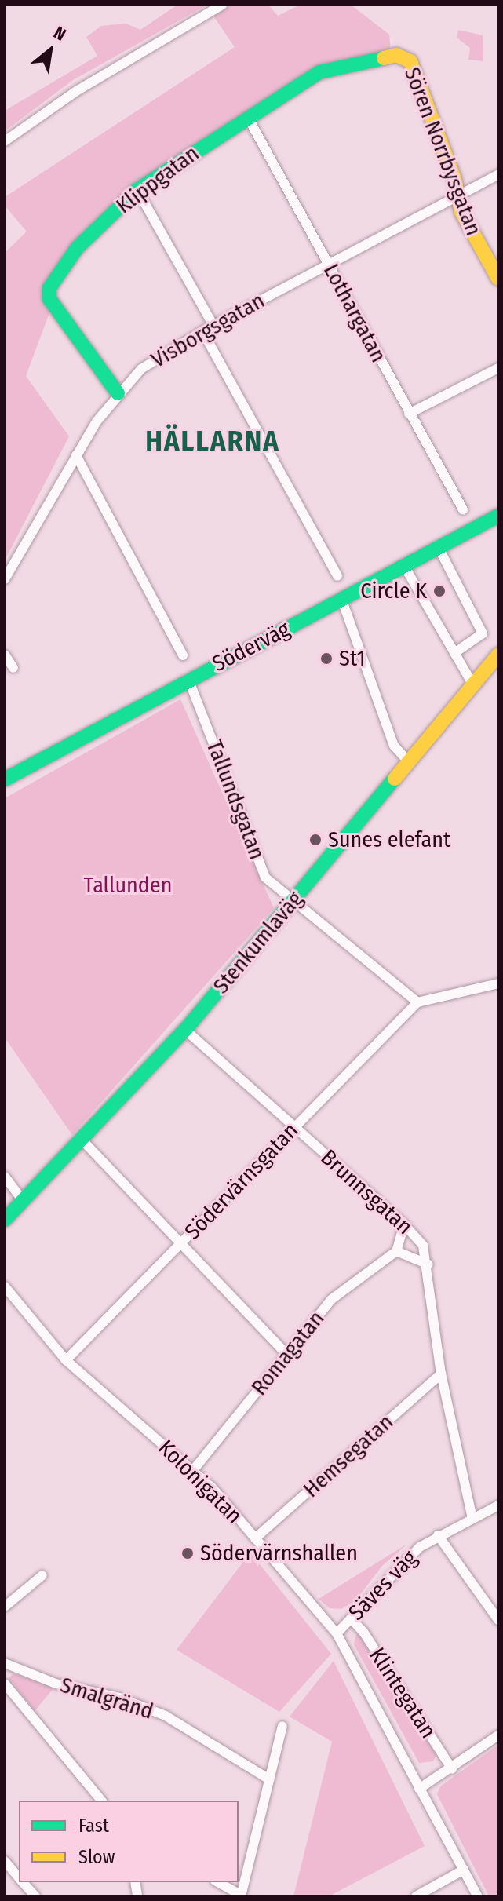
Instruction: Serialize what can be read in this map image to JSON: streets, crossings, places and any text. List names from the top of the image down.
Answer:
{
  "streets": {
    "street": [
      "Sören Norrbysgatan",
      "Klippgatan",
      "Lothargatan",
      "Visborgsgatan",
      "Söderväg",
      "Tallundsgatan",
      "Stenkumlaväg",
      "Södervärnsgatan",
      "Brunnsgatan",
      "Romagatan",
      "Hemsegatan",
      "Kolonigatan",
      "Säves väg",
      "Klintegatan",
      "Smalgränd"
    ]
  },
  "crossings": [
    ["Sören Norrbysgatan", "Klippgatan"],
    ["Sören Norrbysgatan", "Visborgsgatan"],
    ["Klippgatan", "Lothargatan"],
    ["Klippgatan", "Visborgsgatan"],
    ["Lothargatan", "Visborgsgatan"],
    ["Söderväg", "Tallundsgatan"],
    ["Tallundsgatan", "Stenkumlaväg"],
    ["Tallundsgatan", "Södervärnsgatan"],
    ["Stenkumlaväg", "Brunnsgatan"],
    ["Södervärnsgatan", "Brunnsgatan"],
    ["Södervärnsgatan", "Kolonigatan"],
    ["Brunnsgatan", "Hemsegatan"],
    ["Brunnsgatan", "Säves väg"],
    ["Romagatan", "Kolonigatan"],
    ["Hemsegatan", "Kolonigatan"],
    ["Kolonigatan", "Säves väg"],
    ["Säves väg", "Klintegatan"]
  ],
  "districts": ["HÄLLARNA"],
  "parks": ["Tallunden"],
  "places": [
    "Circle K",
    "St1",
    "Sunes elefant",
    "Södervärnshallen"
  ],
  "legend": ["Fast", "Slow"],
  "north": "top right"
}
